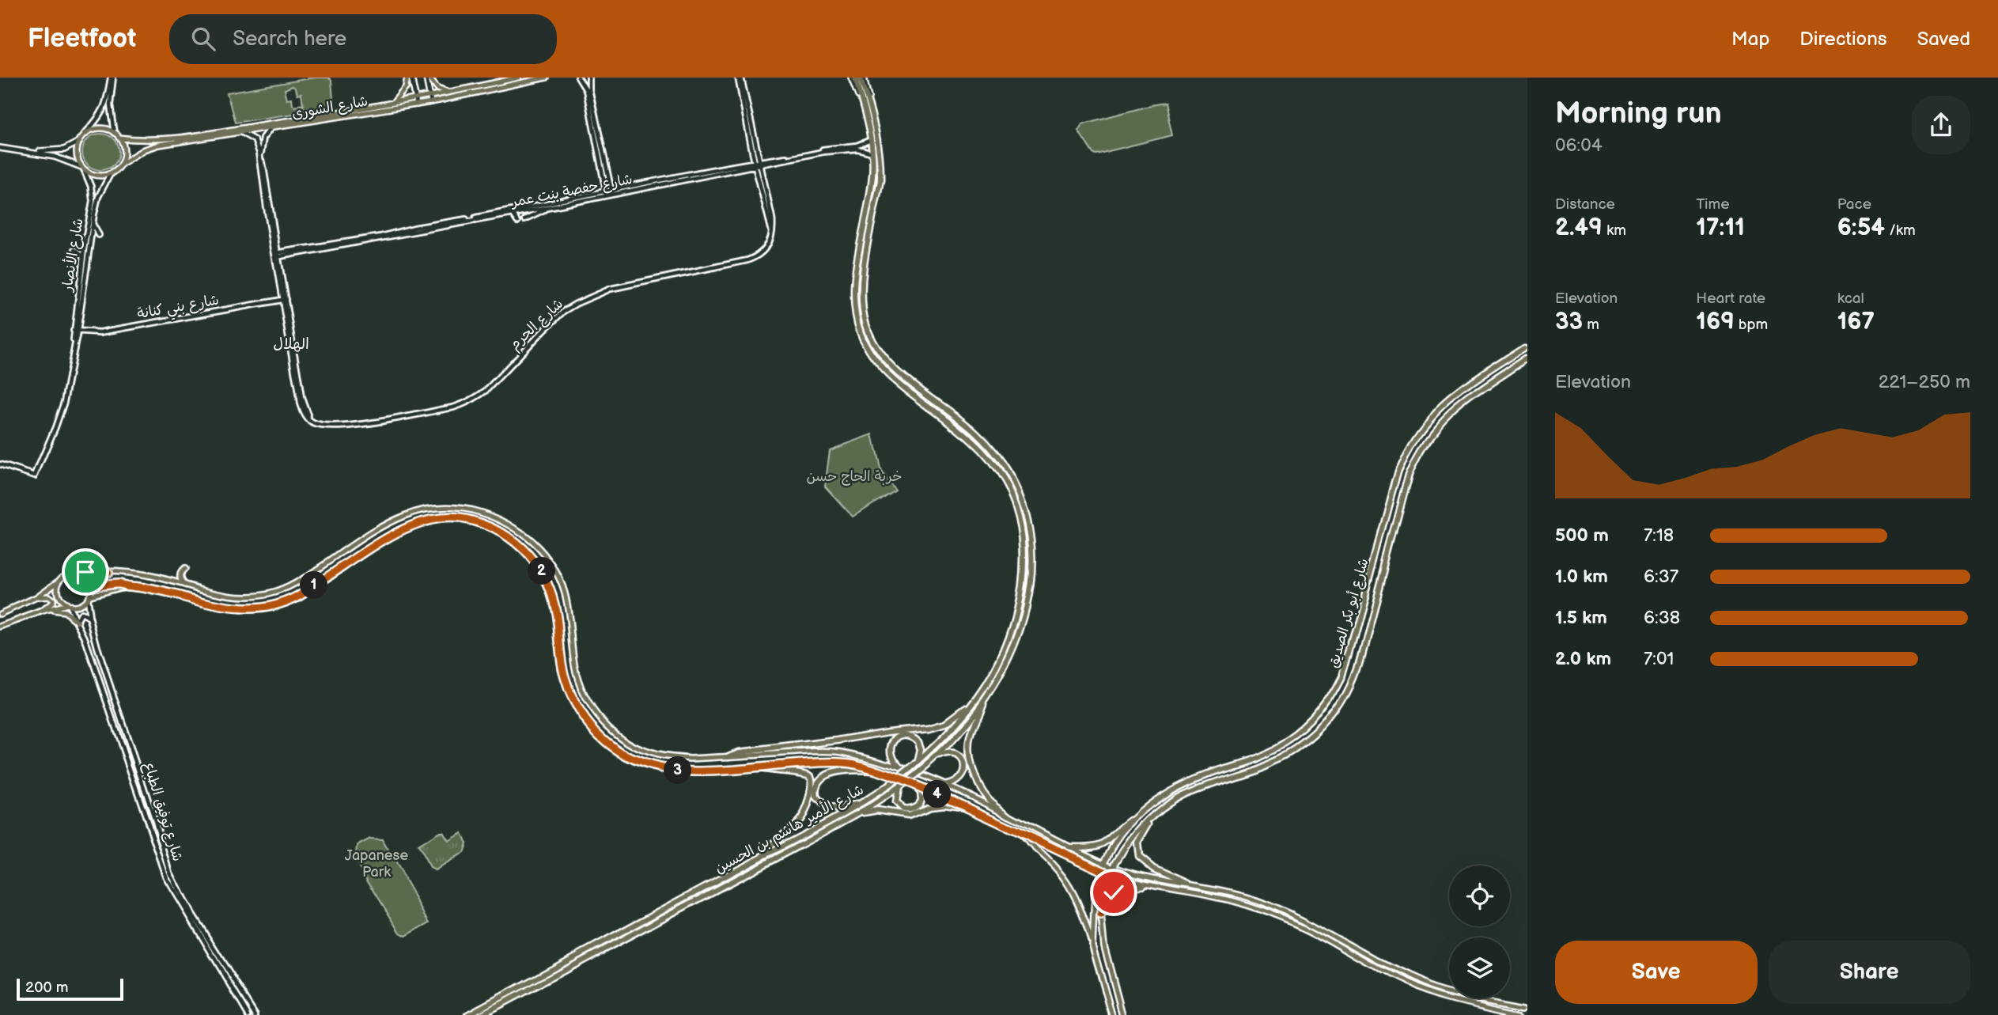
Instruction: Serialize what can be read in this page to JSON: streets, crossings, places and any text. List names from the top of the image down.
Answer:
{
  "streets": {
    "highway": ["شارع أبو بكر الصديق", "شارع الأمير هاشم بن الحسين"],
    "main road": ["شارع الشورى"],
    "street": [
      "شارع حفصة بنت عمر",
      "شارع الأنصار",
      "شارع بني كنانة",
      "شارع الحرم",
      "شارع توفيق الطباع"
    ]
  },
  "crossings": [
    ["شارع الشورى", "شارع الأنصار"],
    ["شارع الشورى", "شارع الحرم"],
    ["شارع حفصة بنت عمر", "شارع الحرم"],
    ["شارع حفصة بنت عمر", "شارع الأمير هاشم بن الحسين"],
    ["شارع الأنصار", "شارع بني كنانة"],
    ["شارع بني كنانة", "شارع الحرم"]
  ],
  "districts": ["الهلال"],
  "parks": ["خربة الحاج حسن", "Japanese Park"],
  "scale_bar": "200 m",
  "page": {
    "header": "Fleetfoot",
    "search": "Search here",
    "nav": ["Map", "Directions", "Saved"],
    "heading": ["Morning run", "06:04"],
    "stats": [
      ["Distance", "2.49 km"],
      ["Time", "17:11"],
      ["Pace", "6:54 /km"],
      ["Elevation", "33 m"],
      ["Heart rate", "169 bpm"],
      ["kcal", "167"]
    ],
    "chart": ["Elevation", "221–250 m"],
    "list": [
      {
        "name": "500 m",
        "note": "7:18"
      },
      {
        "name": "1.0 km",
        "note": "6:37"
      },
      {
        "name": "1.5 km",
        "note": "6:38"
      },
      {
        "name": "2.0 km",
        "note": "7:01"
      }
    ],
    "pins": [
      "2",
      "1",
      "3",
      "4"
    ],
    "buttons": ["Save", "Share"],
    "scale": "200 m"
  }
}
